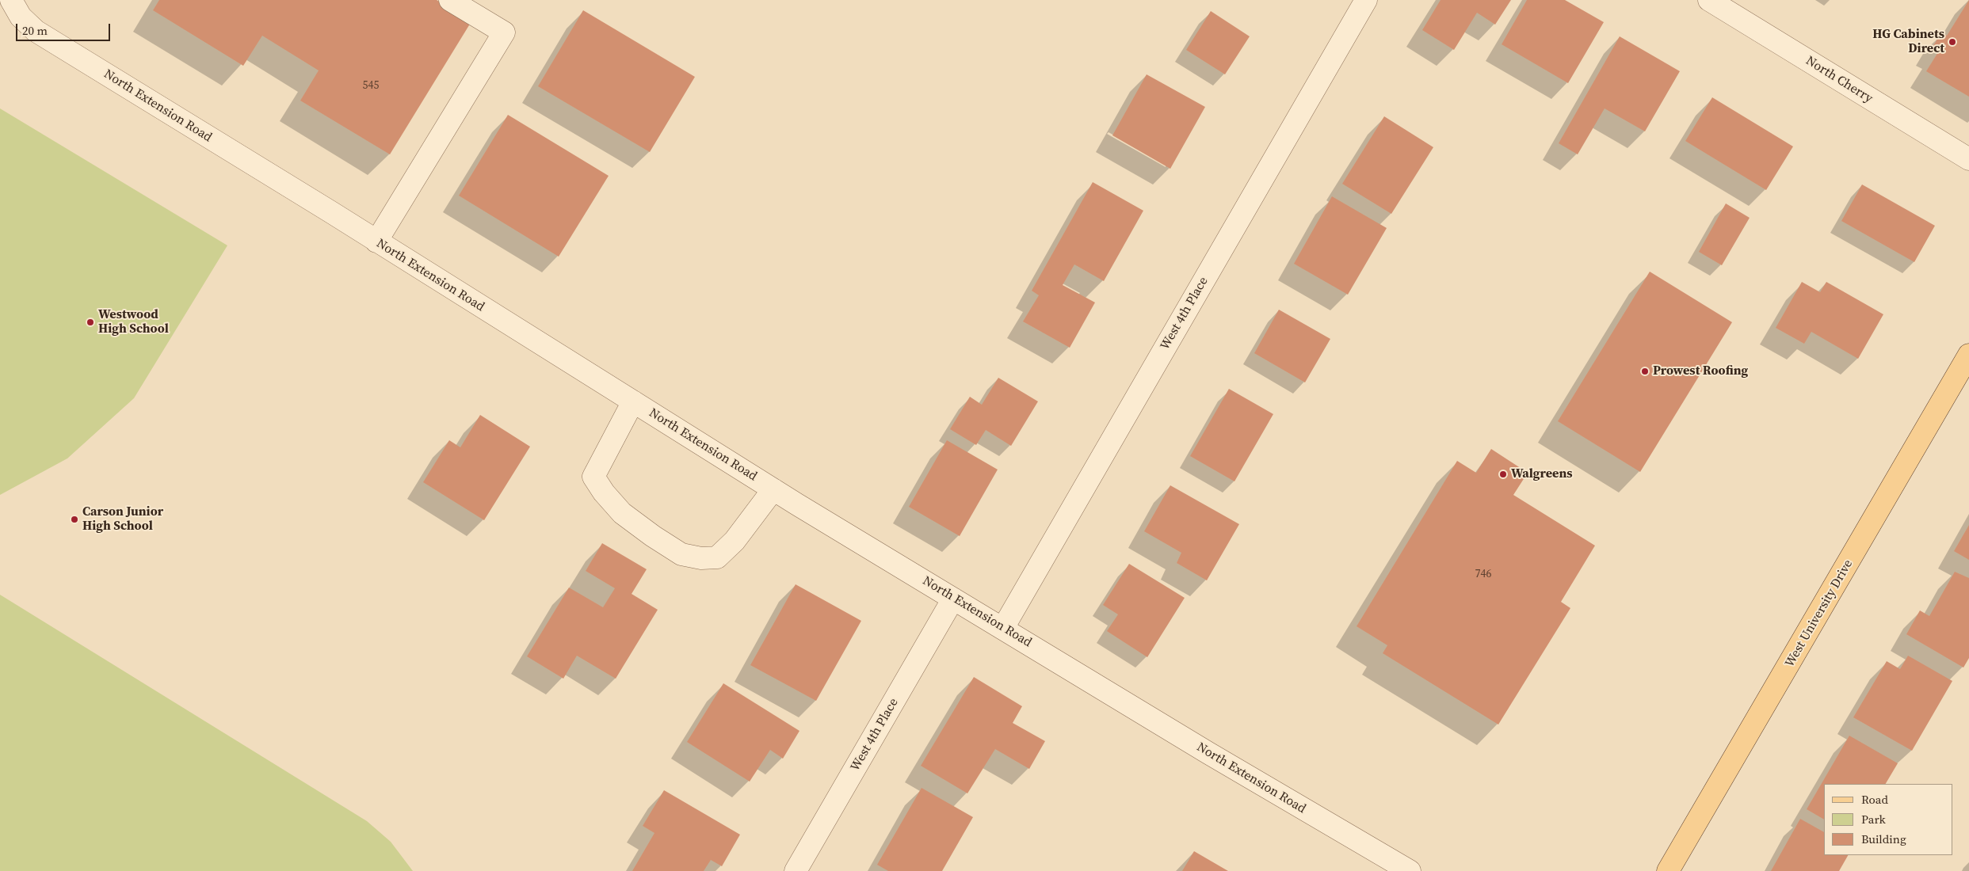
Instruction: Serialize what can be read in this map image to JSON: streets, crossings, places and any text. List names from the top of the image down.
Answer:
{
  "streets": {
    "main road": ["West University Drive"],
    "street": ["North Cherry", "North Extension Road", "West 4th Place"]
  },
  "crossings": [
    ["North Extension Road", "West 4th Place"]
  ],
  "places": [
    "HG Cabinets Direct",
    "Westwood High School",
    "Prowest Roofing",
    "Walgreens",
    "Carson Junior High School"
  ],
  "house_numbers": ["545", "746"],
  "legend": ["Road", "Park", "Building"],
  "scale_bar": "20 m"
}
